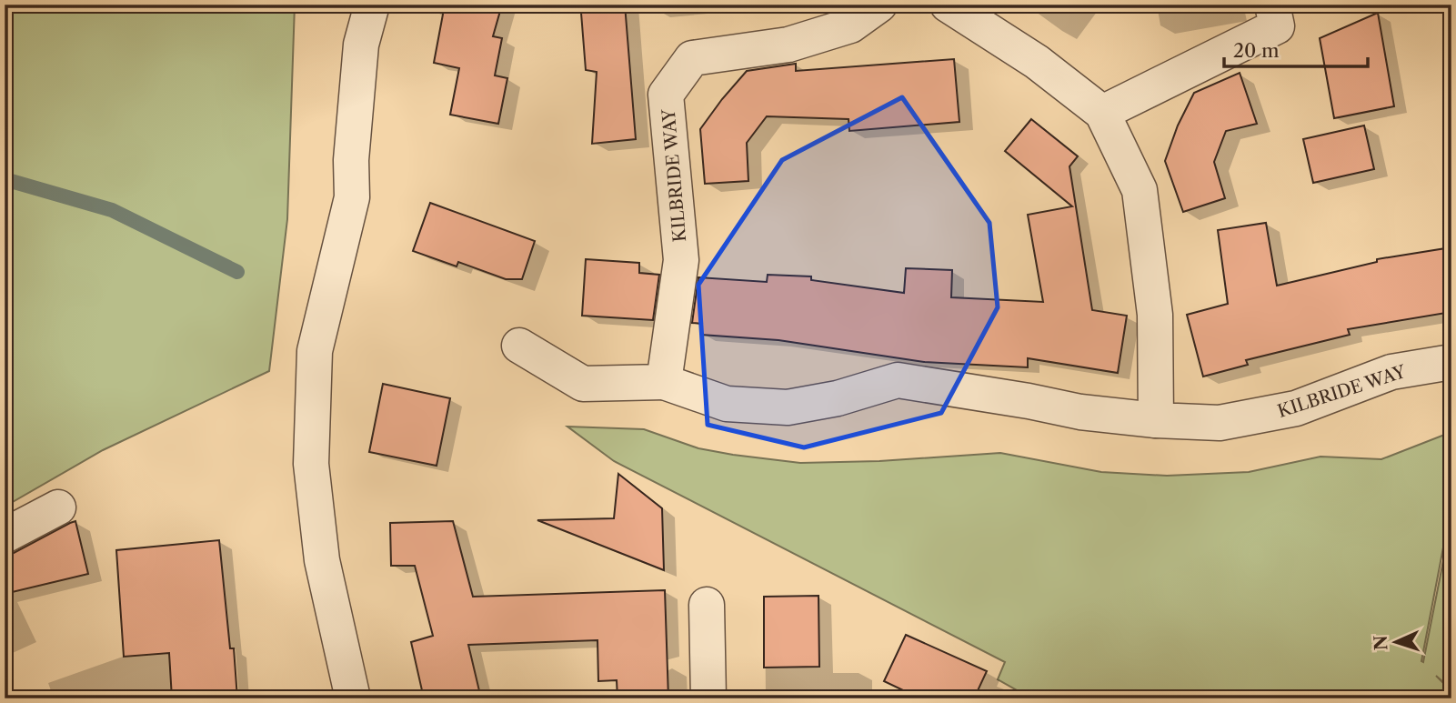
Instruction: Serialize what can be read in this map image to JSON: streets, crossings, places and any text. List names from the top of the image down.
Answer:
{
  "streets": {
    "street": ["KILBRIDE WAY"]
  },
  "scale_bar": "20 m",
  "north": "left"
}
